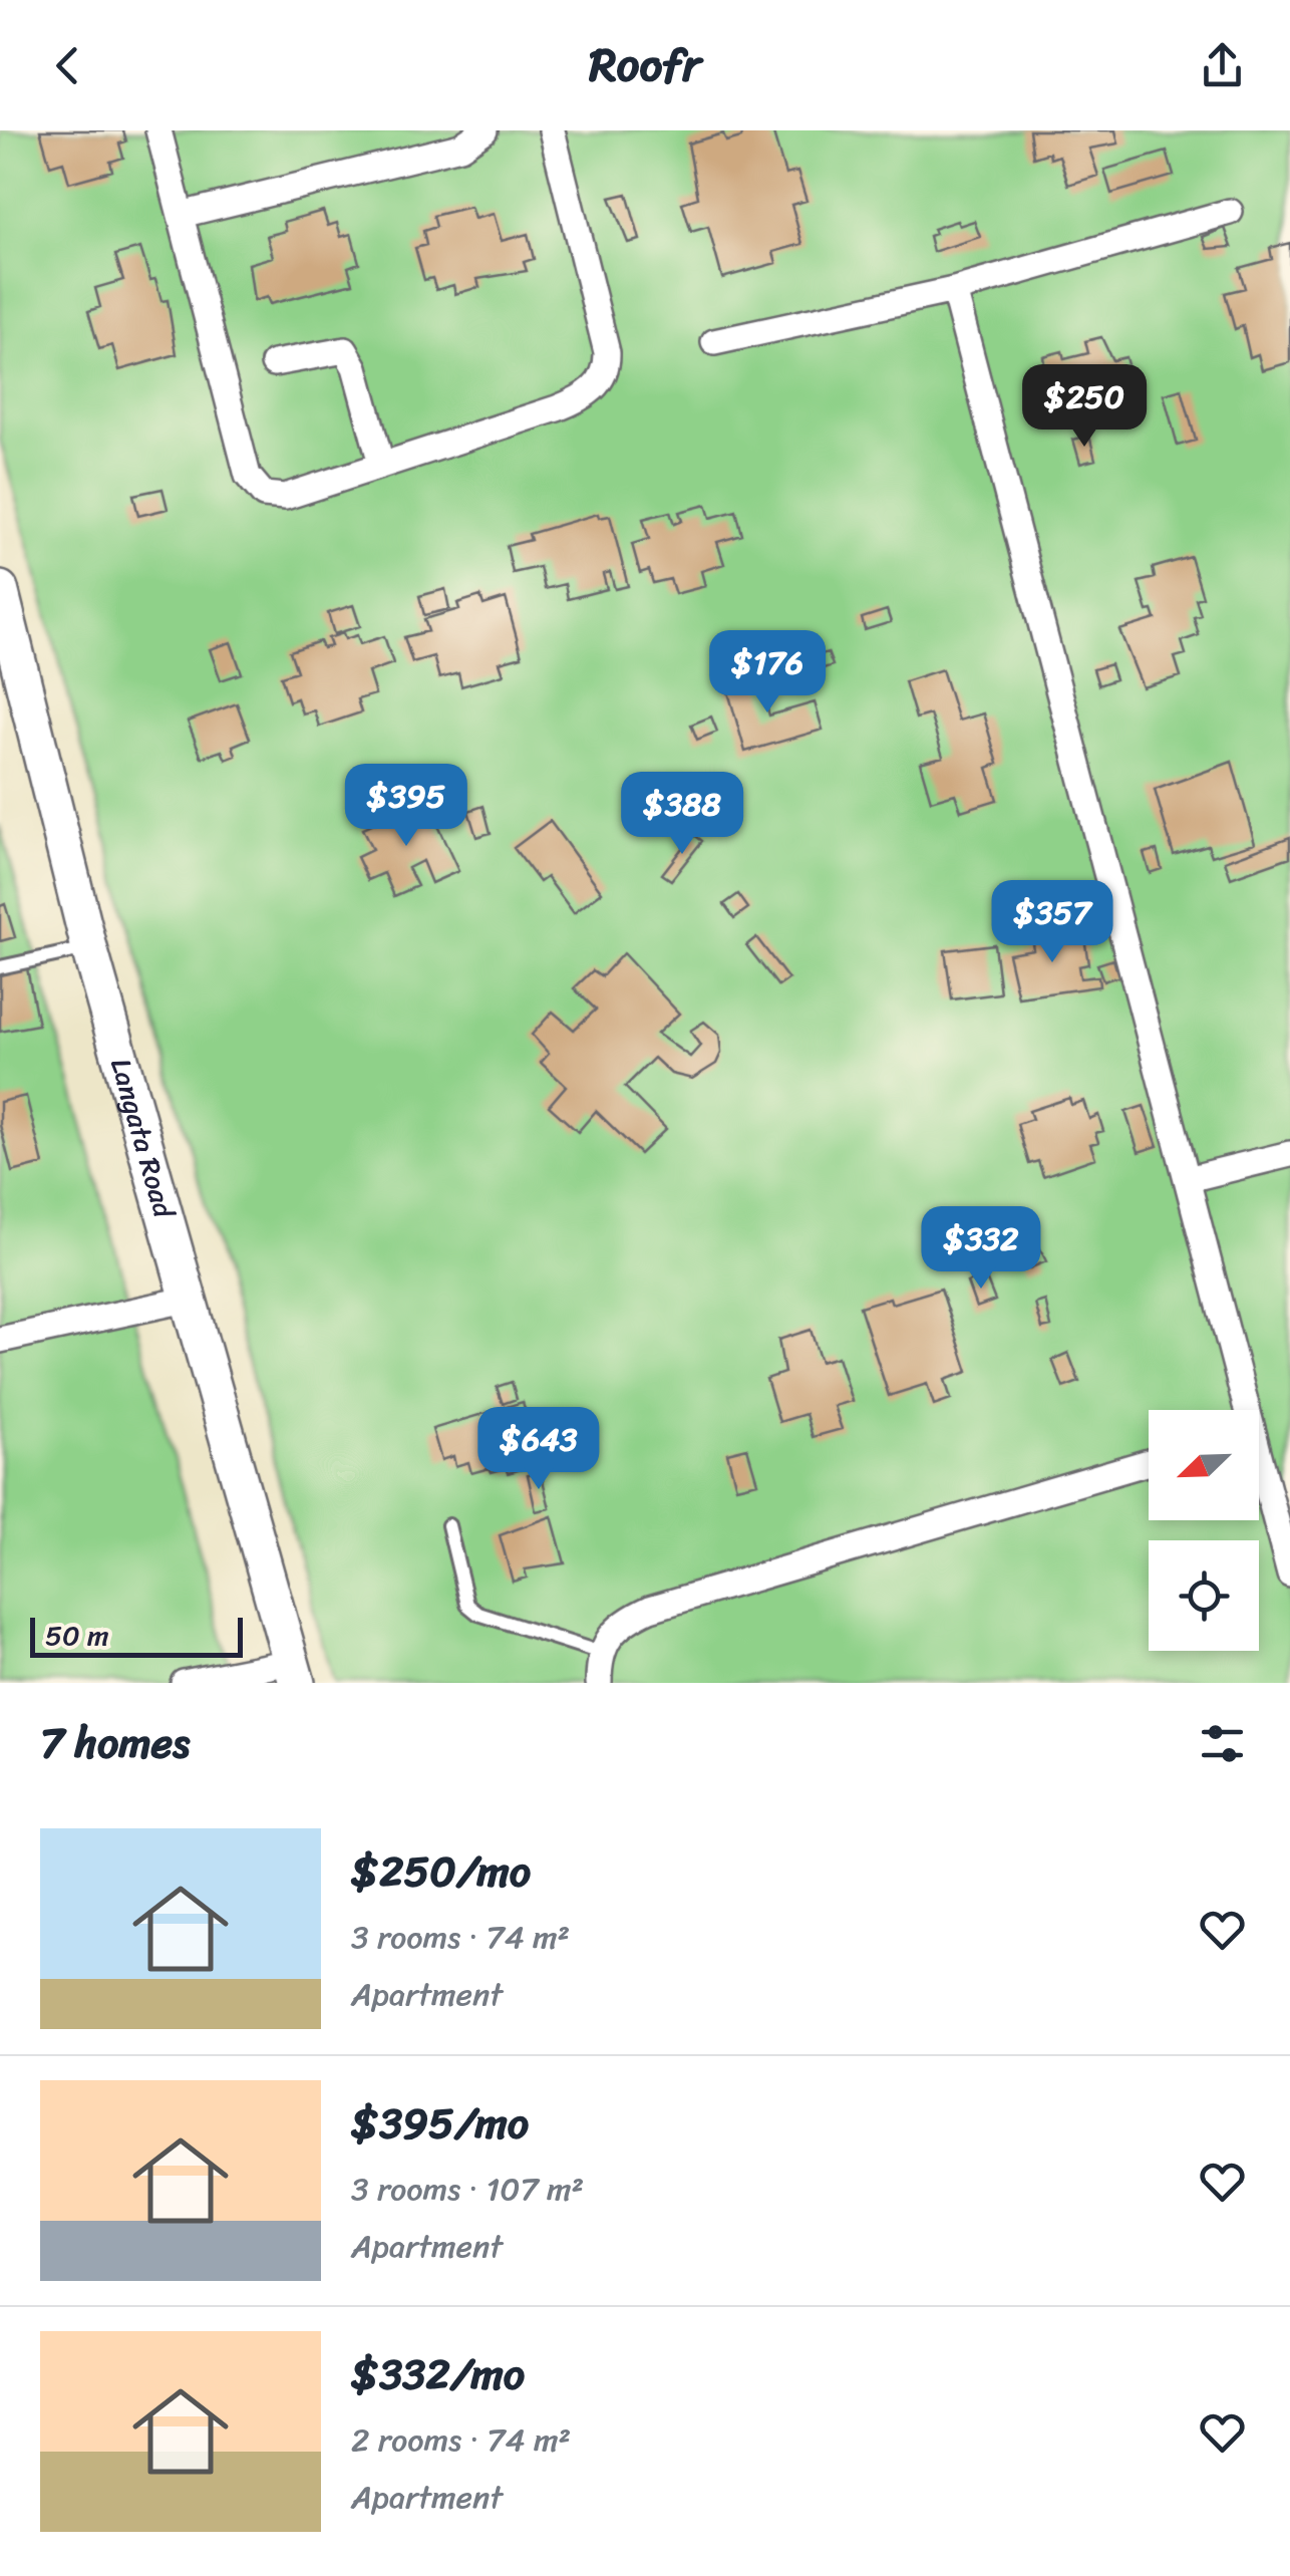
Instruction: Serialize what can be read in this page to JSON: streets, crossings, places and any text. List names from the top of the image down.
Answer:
{
  "streets": {
    "main road": ["Langata Road"]
  },
  "scale_bar": "50 m",
  "north": "bottom left",
  "page": {
    "header": "Roofr",
    "price": [
      "$250",
      "$176",
      "$395",
      "$388",
      "$357",
      "$332",
      "$643"
    ],
    "scale": "50 m",
    "heading": "7 homes",
    "list": [
      {
        "name": "$250/mo",
        "note": "3 rooms · 74 m² · Apartment"
      },
      {
        "name": "$395/mo",
        "note": "3 rooms · 107 m² · Apartment"
      },
      {
        "name": "$332/mo",
        "note": "2 rooms · 74 m² · Apartment"
      }
    ]
  }
}
